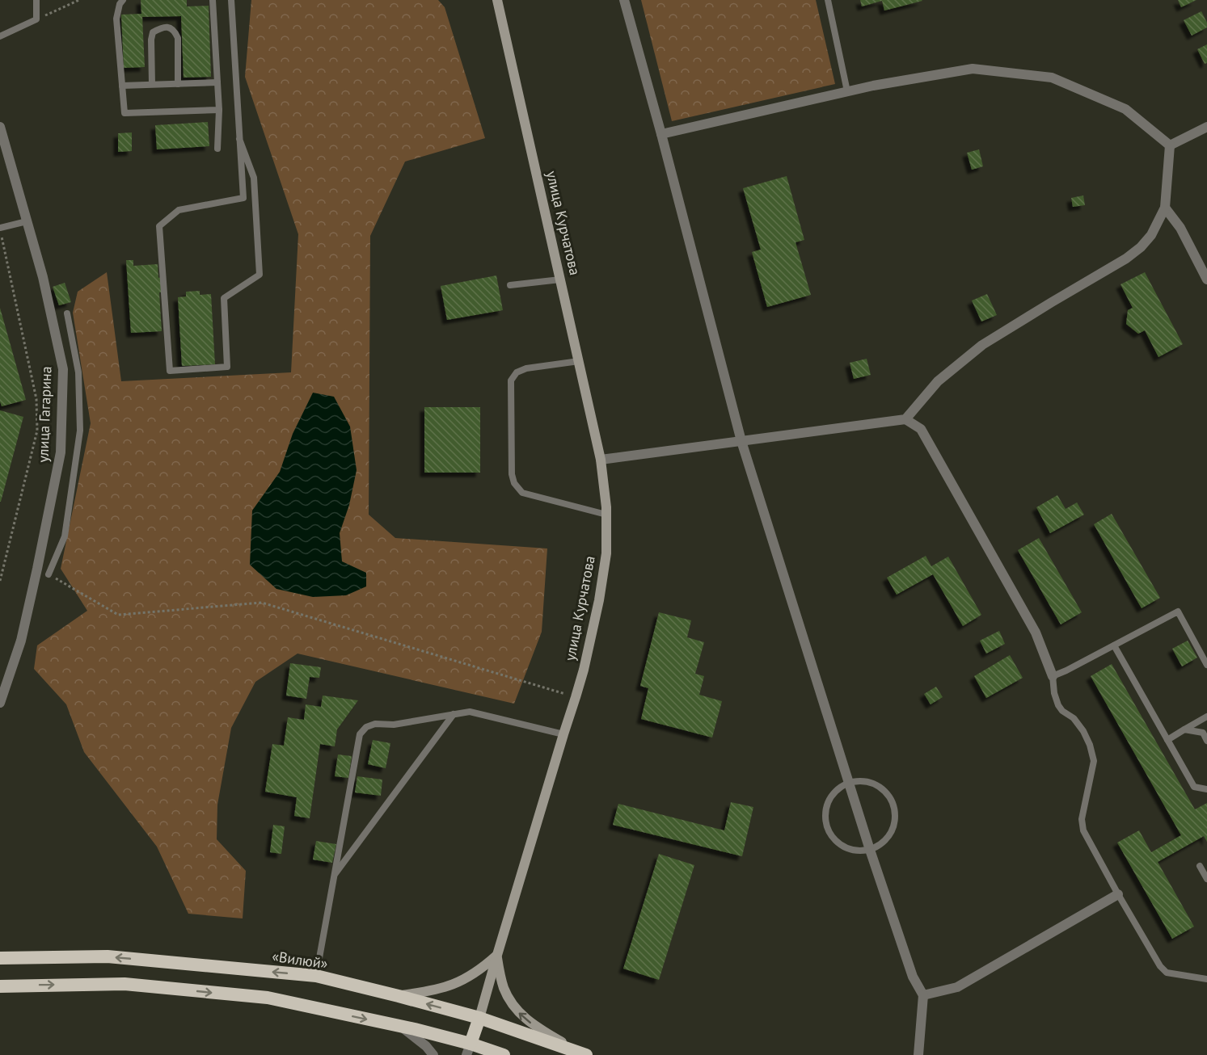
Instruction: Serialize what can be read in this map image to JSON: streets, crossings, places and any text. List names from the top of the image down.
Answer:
{
  "streets": {
    "highway": ["улица Курчатова", "«Вилюй»"],
    "street": ["улица Гагарина"]
  },
  "crossings": [
    ["улица Курчатова", "«Вилюй»"]
  ]
}
